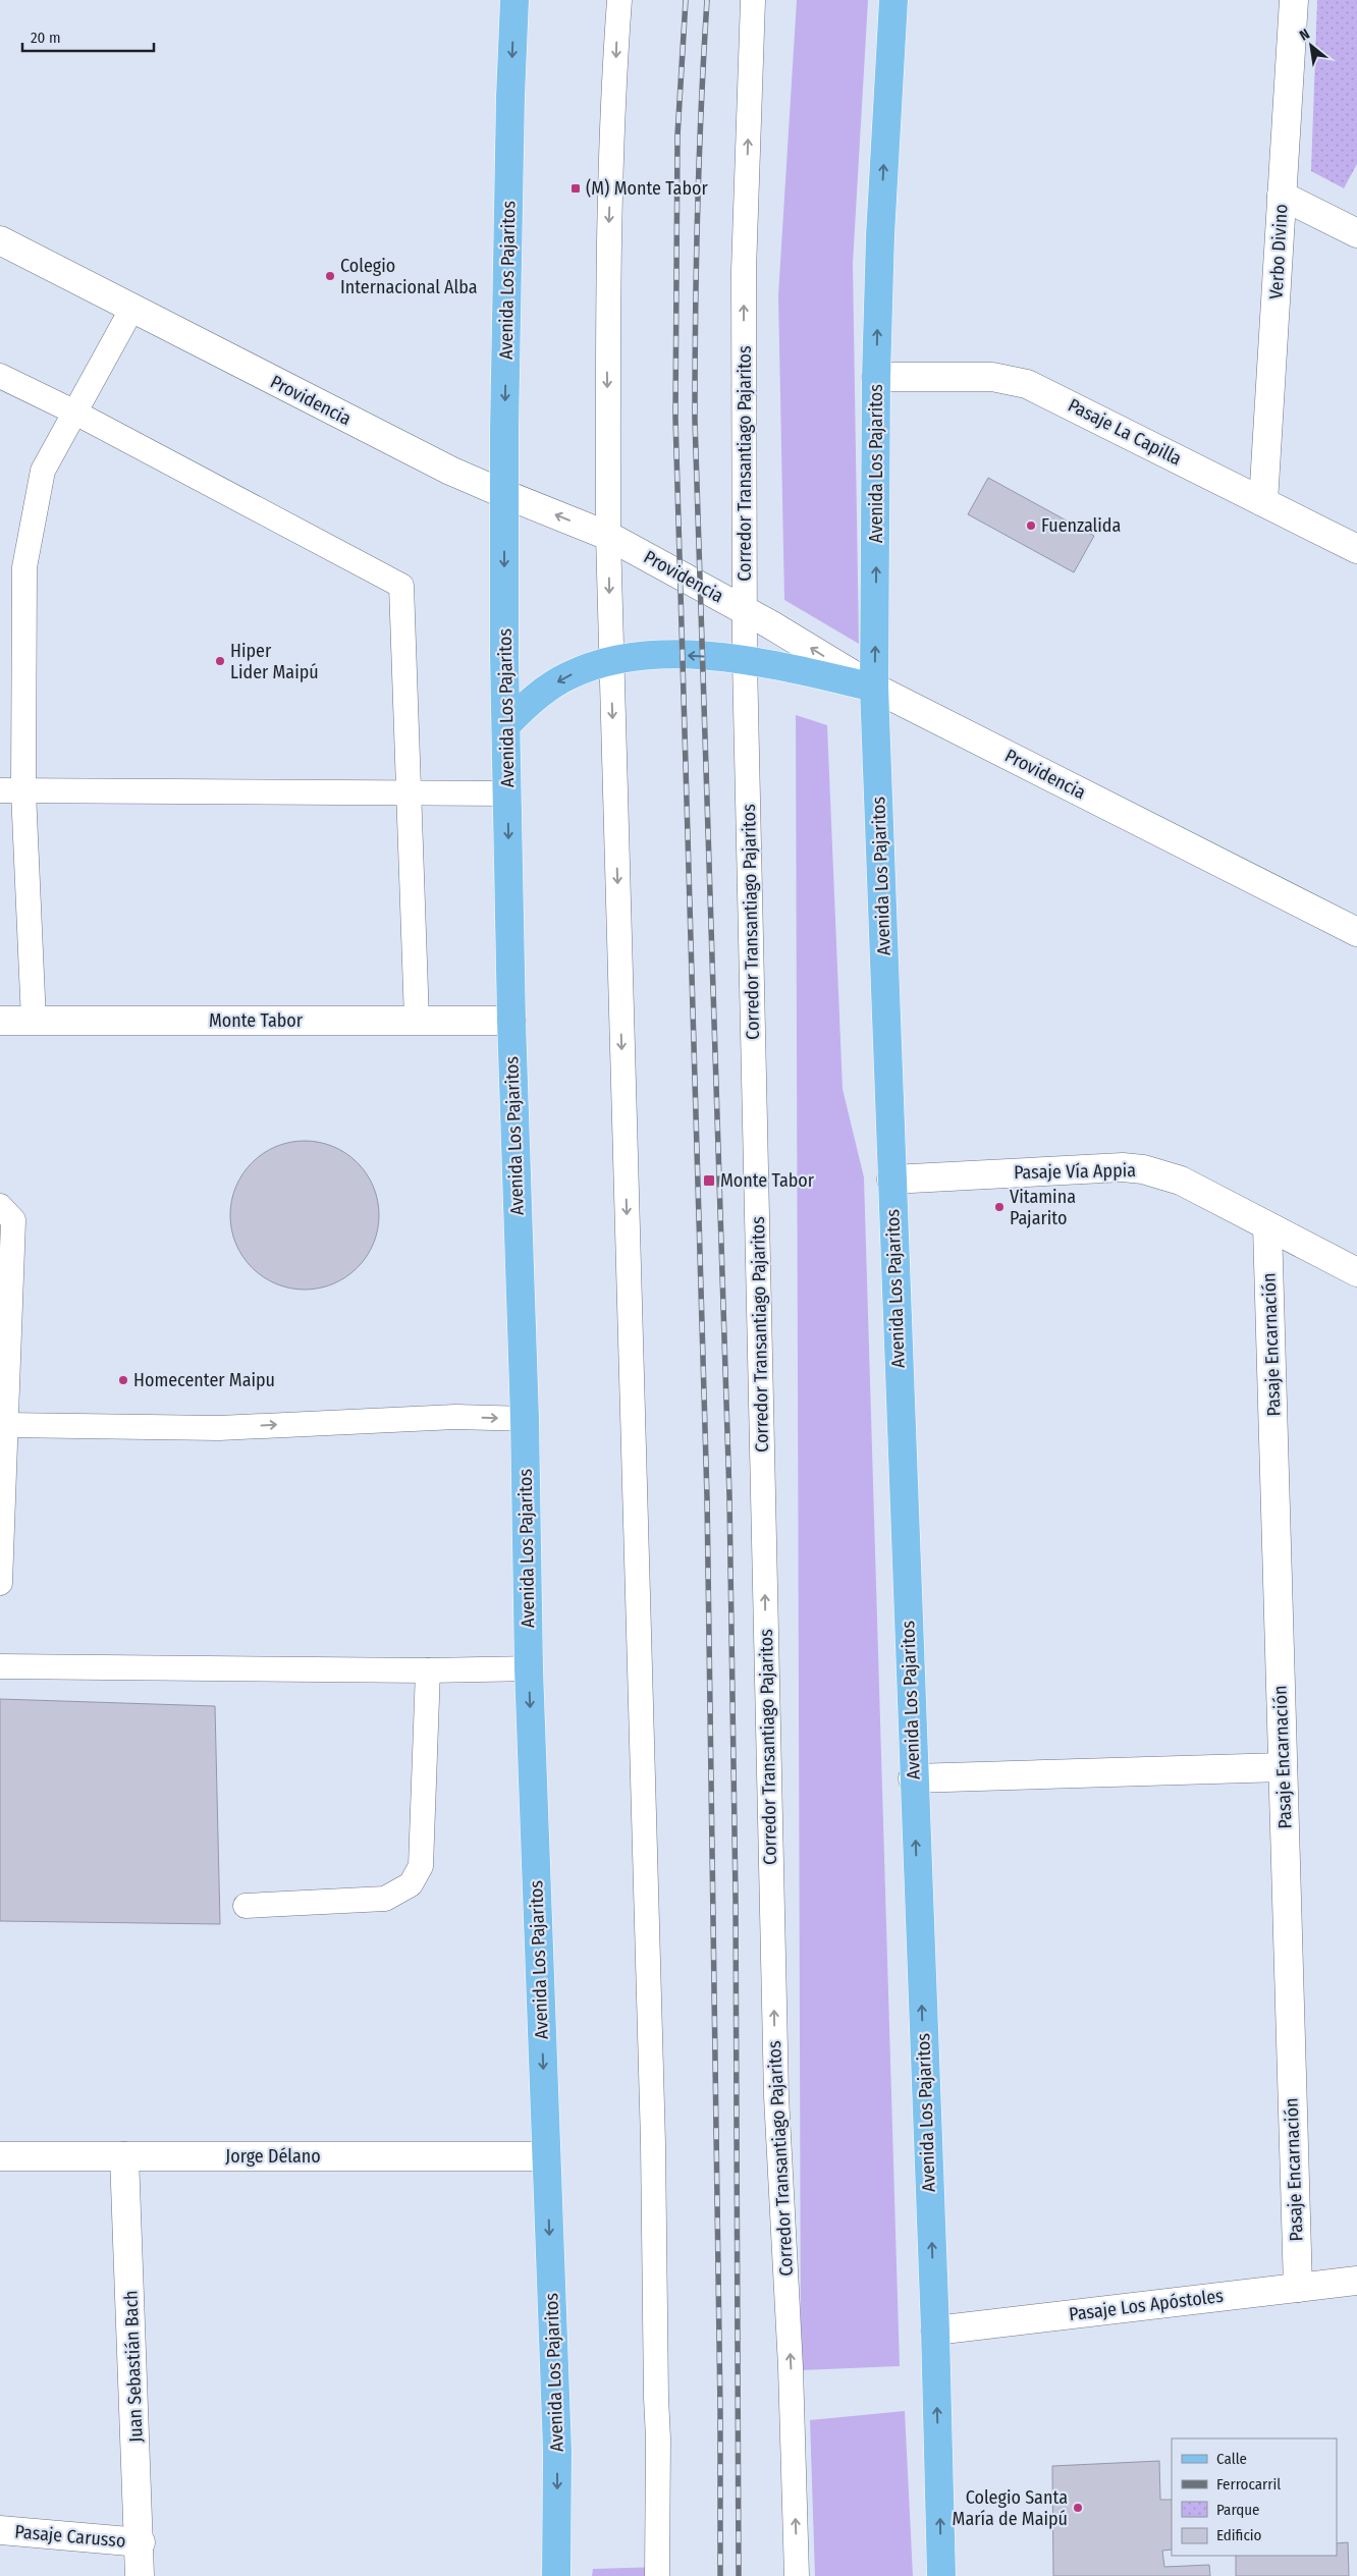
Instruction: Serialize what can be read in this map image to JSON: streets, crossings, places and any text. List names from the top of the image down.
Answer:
{
  "streets": {
    "main road": ["Avenida Los Pajaritos"],
    "street": [
      "Verbo Divino",
      "Providencia",
      "Pasaje La Capilla",
      "Monte Tabor",
      "Pasaje Vía Appia",
      "Pasaje Encarnación",
      "Jorge Délano",
      "Pasaje Los Apóstoles",
      "Juan Sebastián Bach",
      "Pasaje Carusso"
    ],
    "lane": ["Corredor Transantiago Pajaritos"]
  },
  "crossings": [
    ["Verbo Divino", "Pasaje La Capilla"],
    ["Avenida Los Pajaritos", "Providencia"],
    ["Avenida Los Pajaritos", "Pasaje La Capilla"],
    ["Avenida Los Pajaritos", "Monte Tabor"],
    ["Avenida Los Pajaritos", "Pasaje Vía Appia"],
    ["Avenida Los Pajaritos", "Jorge Délano"],
    ["Avenida Los Pajaritos", "Pasaje Los Apóstoles"],
    ["Providencia", "Corredor Transantiago Pajaritos"],
    ["Pasaje Vía Appia", "Pasaje Encarnación"],
    ["Pasaje Encarnación", "Pasaje Los Apóstoles"],
    ["Jorge Délano", "Juan Sebastián Bach"],
    ["Juan Sebastián Bach", "Pasaje Carusso"]
  ],
  "places": {
    "transit": ["(M) Monte Tabor", "Monte Tabor"],
    "other": [
      "Colegio Internacional Alba",
      "Fuenzalida",
      "Hiper Lider Maipú",
      "Vitamina Pajarito",
      "Homecenter Maipu",
      "Colegio Santa María de Maipú"
    ]
  },
  "legend": [
    "Calle",
    "Ferrocarril",
    "Parque",
    "Edificio"
  ],
  "scale_bar": "20 m",
  "north": "top left"
}
